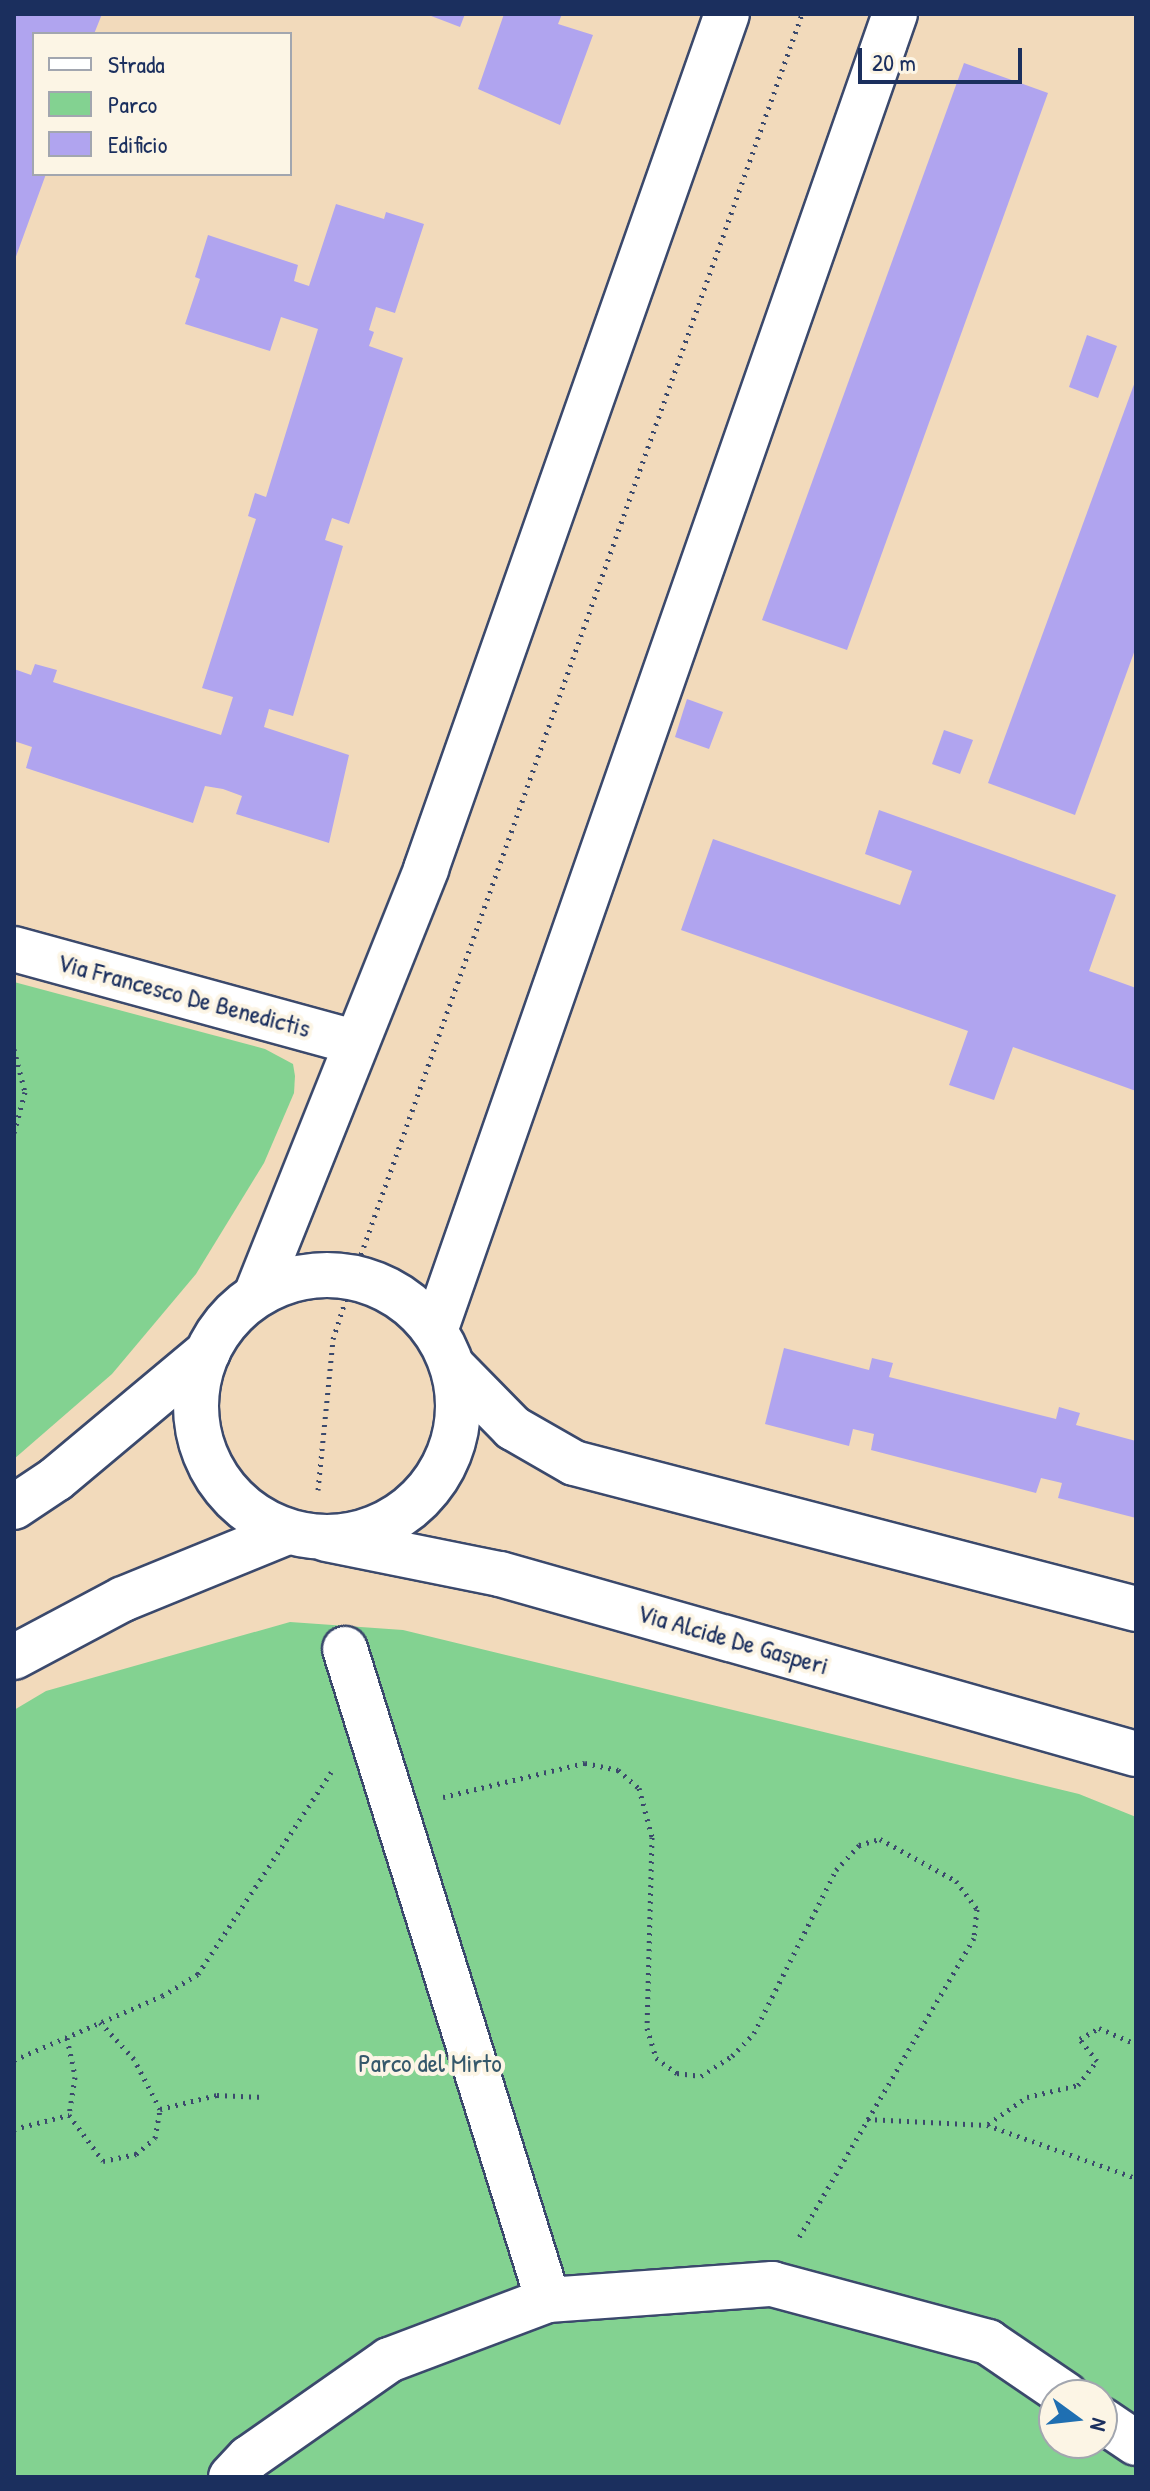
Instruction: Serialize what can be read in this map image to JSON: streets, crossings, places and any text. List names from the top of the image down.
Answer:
{
  "streets": {
    "street": ["Via Francesco De Benedictis", "Via Alcide De Gasperi"]
  },
  "parks": ["Parco del Mirto"],
  "legend": ["Strada", "Parco", "Edificio"],
  "scale_bar": "20 m",
  "north": "right"
}
